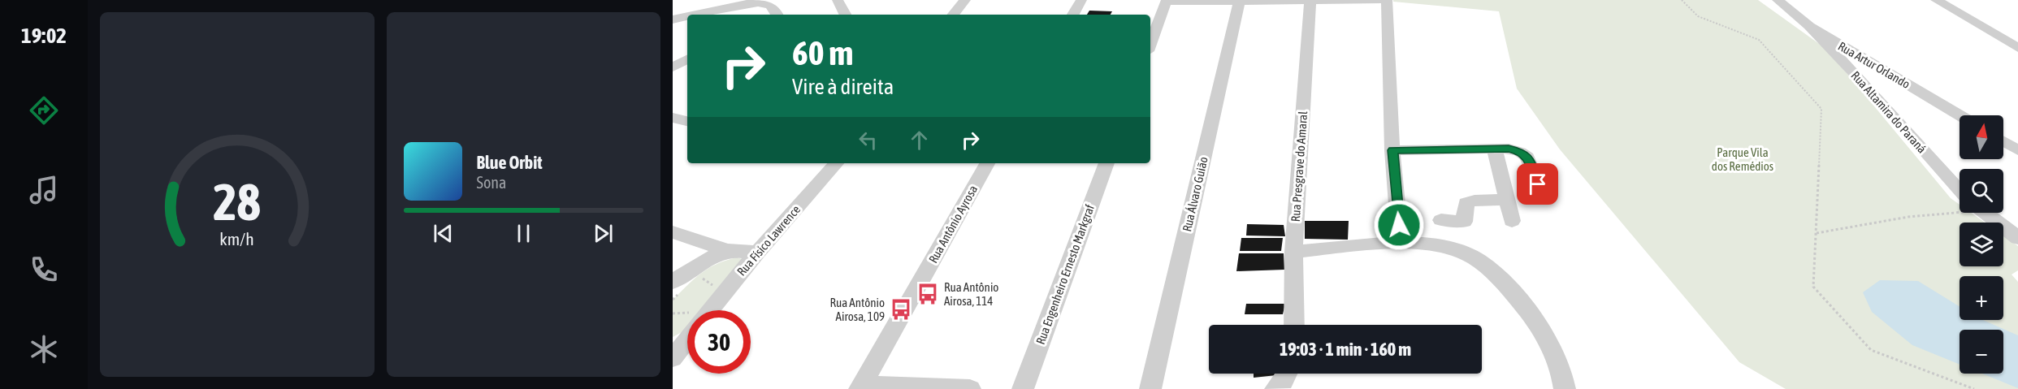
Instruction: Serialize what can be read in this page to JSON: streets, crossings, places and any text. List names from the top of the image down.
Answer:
{
  "streets": {
    "street": [
      "Rua Artur Orlando",
      "Rua Altamira do Paraná",
      "Rua Presgrave do Amaral",
      "Rua Álvaro Guião",
      "Rua Antônio Ayrosa",
      "Rua Físico Lawrence",
      "Rua Engenheiro Ernesto Markgraf"
    ]
  },
  "crossings": [
    ["Rua Artur Orlando", "Rua Altamira do Paraná"]
  ],
  "parks": ["Parque Vila dos Remédios"],
  "places": {
    "bus stop": ["Rua Antônio Airosa, 114", "Rua Antônio Airosa, 109"]
  },
  "north": "top",
  "page": {
    "tabs": "19:02",
    "turn": ["60 m", "Vire à direita"],
    "map_buttons": ["+", "−"],
    "song": ["Blue Orbit", "Sona"],
    "limit": "30",
    "trip": "19:03 · 1 min · 160 m",
    "gauge": ["28", "km/h"]
  }
}
